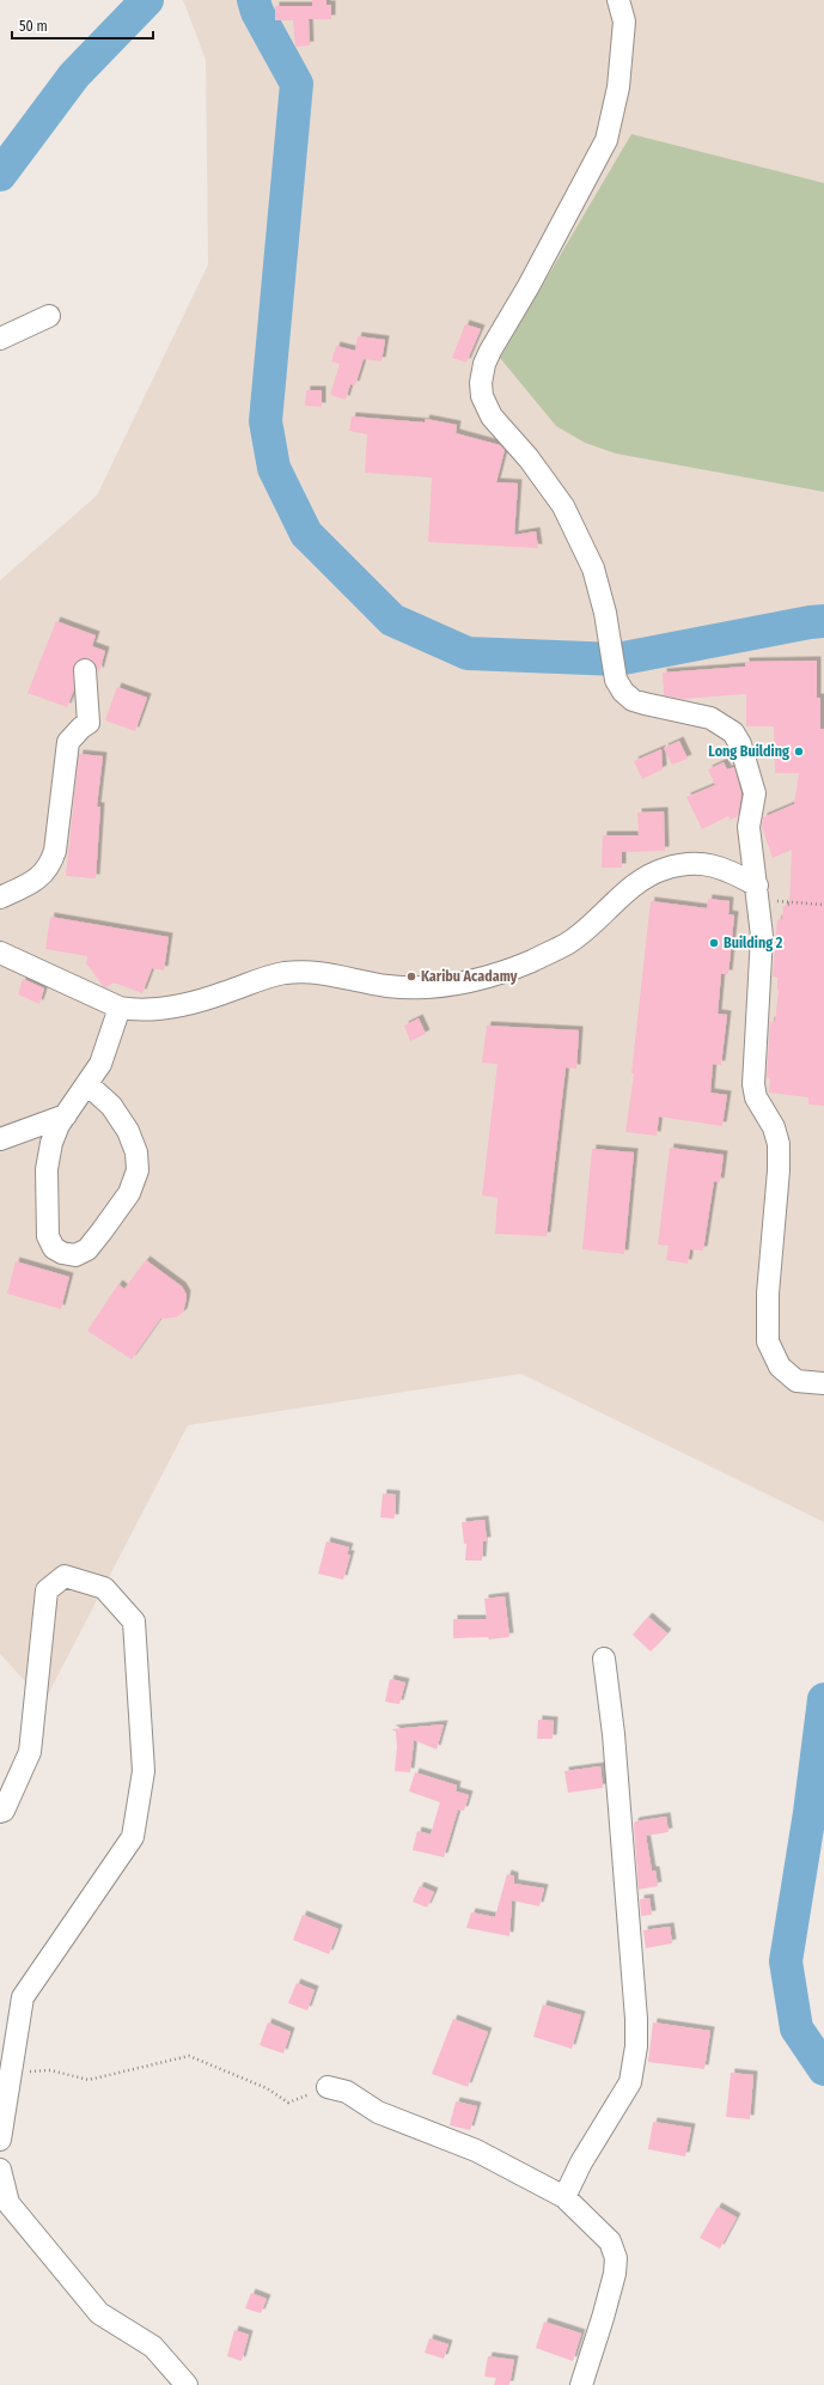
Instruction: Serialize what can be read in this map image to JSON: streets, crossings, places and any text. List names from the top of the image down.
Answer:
{
  "places": ["Long Building", "Building 2", "Karibu Acadamy"],
  "scale_bar": "50 m"
}
